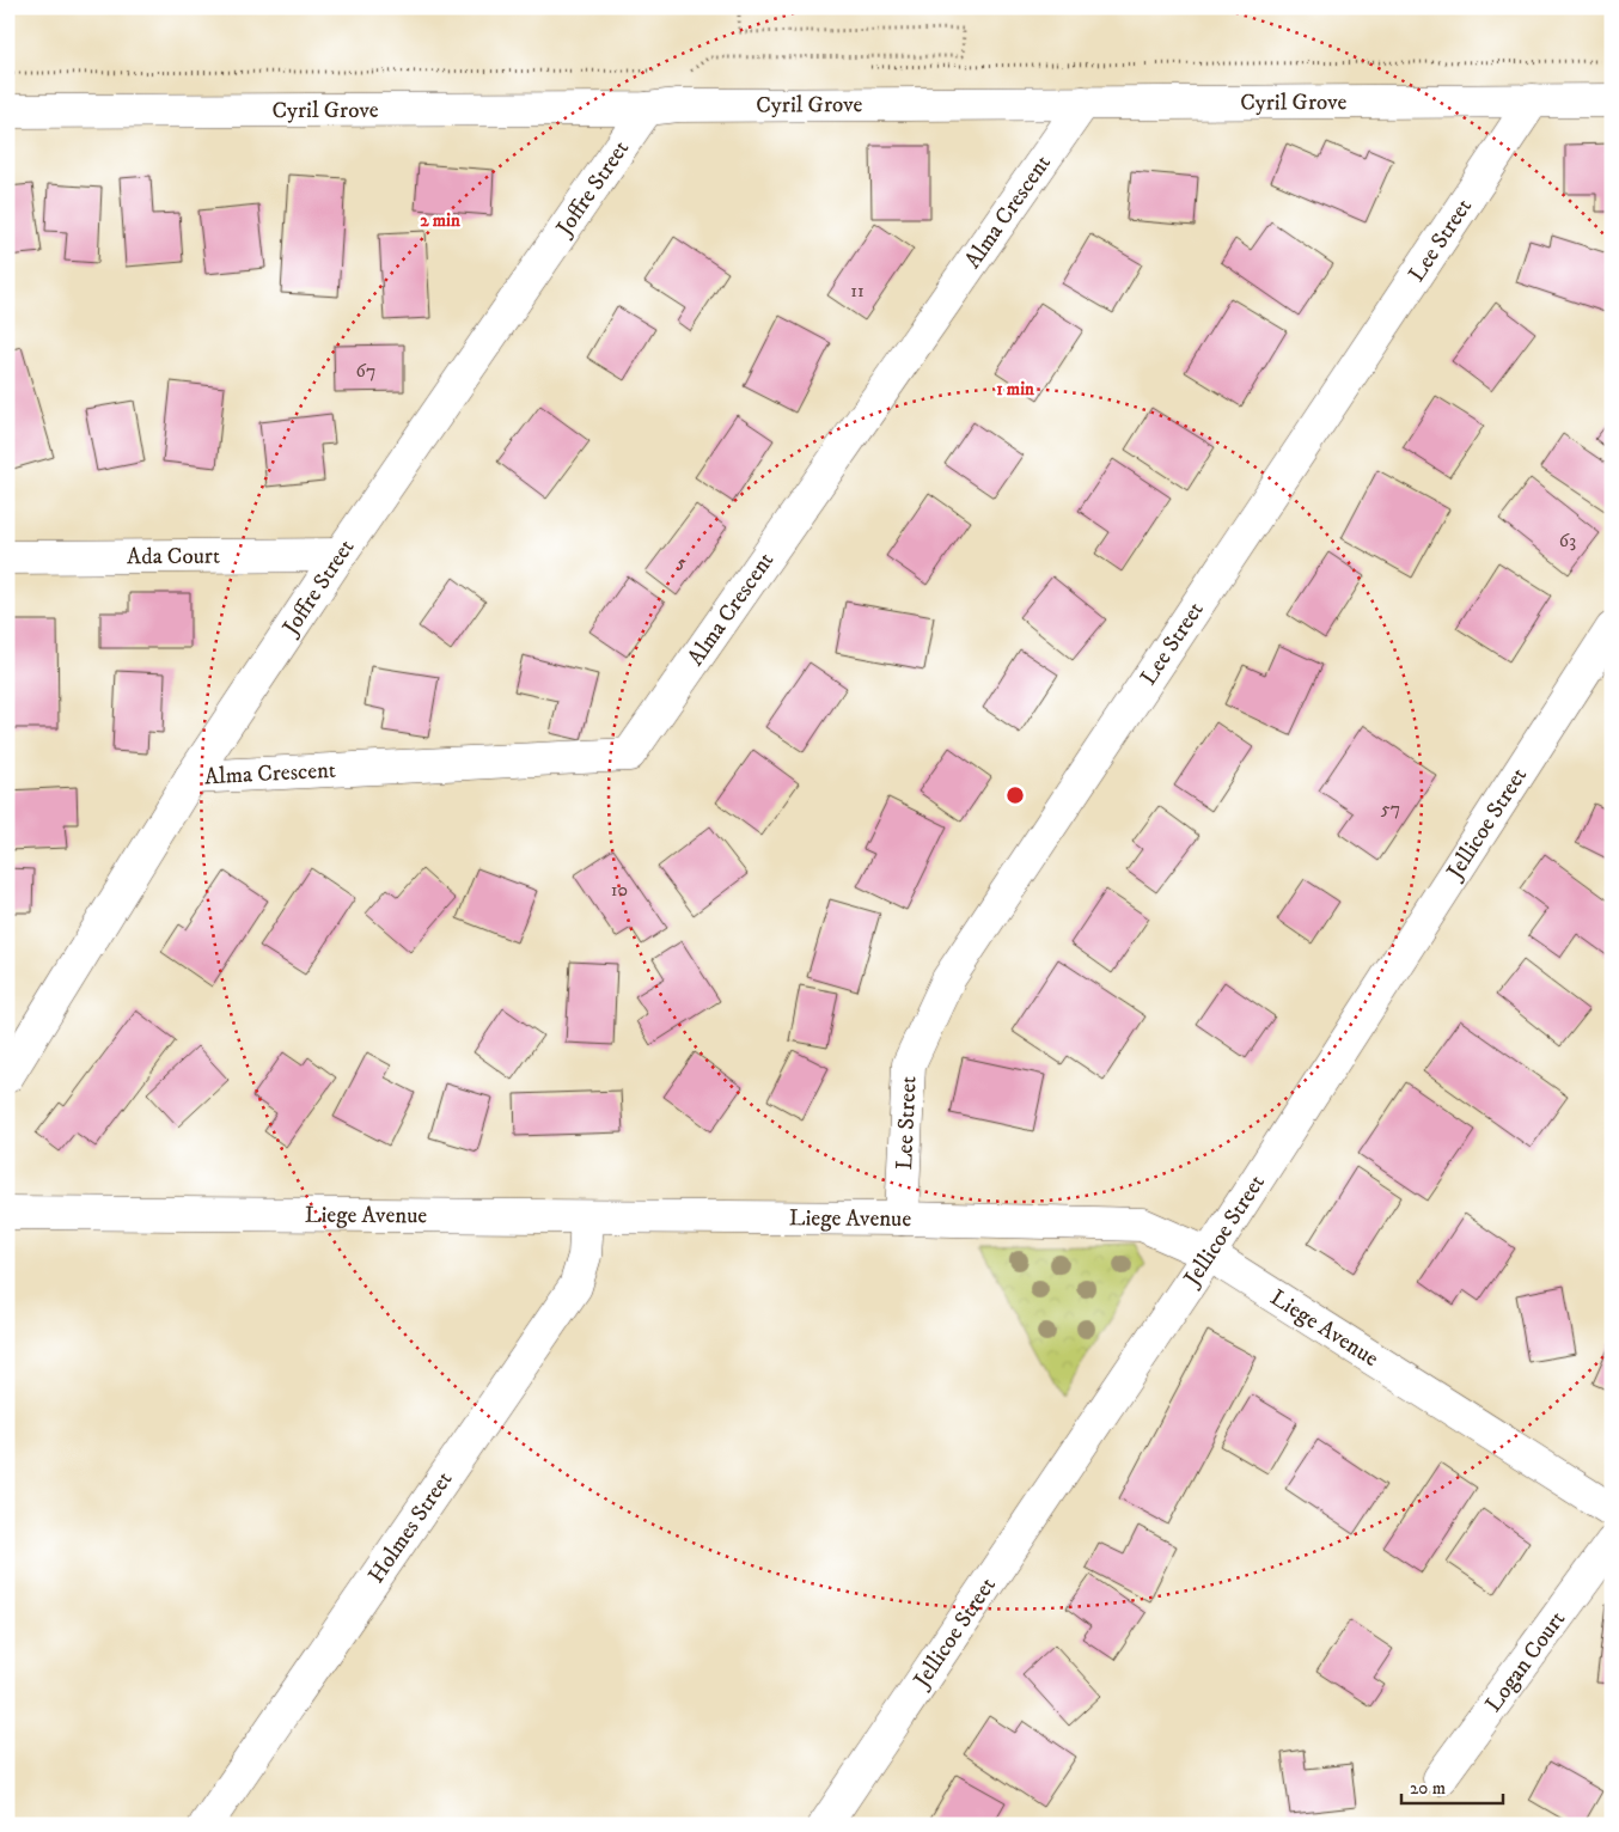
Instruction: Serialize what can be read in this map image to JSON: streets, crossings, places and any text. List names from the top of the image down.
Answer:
{
  "streets": {
    "street": [
      "Cyril Grove",
      "Joffre Street",
      "Alma Crescent",
      "Lee Street",
      "Ada Court",
      "Jellicoe Street",
      "Liege Avenue",
      "Holmes Street",
      "Logan Court"
    ]
  },
  "crossings": [
    ["Cyril Grove", "Joffre Street"],
    ["Cyril Grove", "Alma Crescent"],
    ["Cyril Grove", "Lee Street"],
    ["Joffre Street", "Alma Crescent"],
    ["Joffre Street", "Ada Court"],
    ["Lee Street", "Liege Avenue"],
    ["Jellicoe Street", "Liege Avenue"],
    ["Liege Avenue", "Holmes Street"]
  ],
  "house_numbers": [
    "11",
    "67",
    "63",
    "5",
    "57",
    "10"
  ],
  "scale_bar": "20 m",
  "rings": ["2 min", "1 min"]
}
